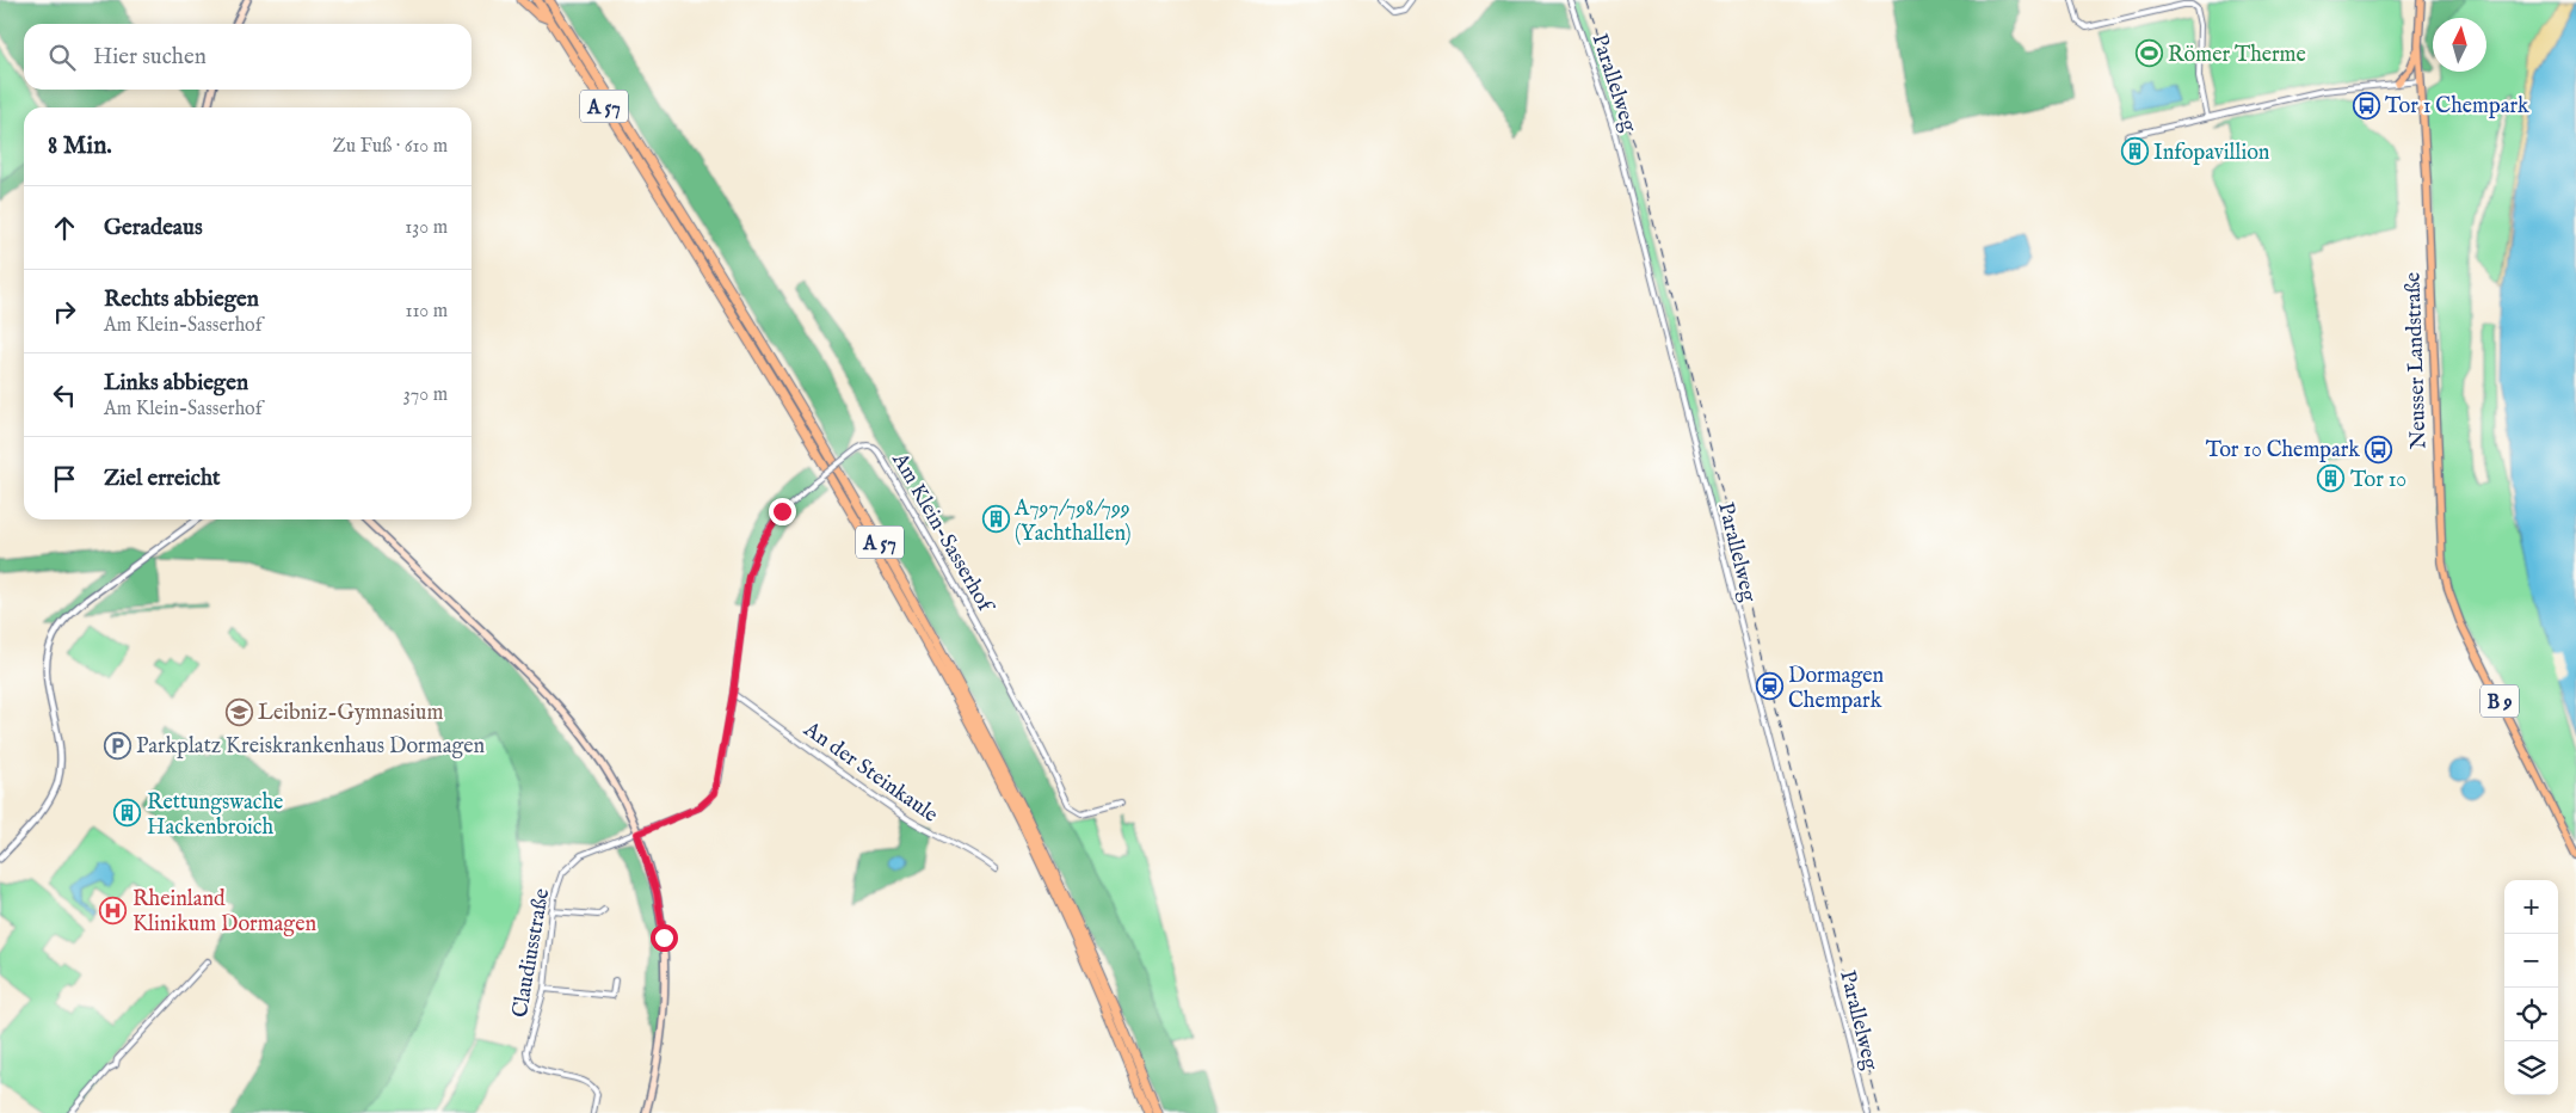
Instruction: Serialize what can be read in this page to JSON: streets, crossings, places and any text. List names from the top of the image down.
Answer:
{
  "streets": {
    "highway": ["A 57"],
    "main road": ["Neusser Landstraße", "B 9"],
    "street": [
      "Parallelweg",
      "Am Klein-Sasserhof",
      "An der Steinkaule",
      "Claudiusstraße"
    ]
  },
  "crossings": [
    ["Neusser Landstraße", "B 9"],
    ["Am Klein-Sasserhof", "An der Steinkaule"],
    ["Am Klein-Sasserhof", "Claudiusstraße"]
  ],
  "places": {
    "sports": ["Römer Therme"],
    "bus stop": ["Tor 1 Chempark", "Tor 10 Chempark"],
    "building": [
      "Infopavillion",
      "Tor 10",
      "A797/798/799 (Yachthallen)",
      "Rettungswache Hackenbroich"
    ],
    "station": ["Dormagen Chempark"],
    "school or university": ["Leibniz-Gymnasium"],
    "parking": ["Parkplatz Kreiskrankenhaus Dormagen"],
    "hospital": ["Rheinland Klinikum Dormagen"]
  },
  "north": "top",
  "page": {
    "search": "Hier suchen",
    "heading": ["8 Min.", "Zu Fuß · 610 m"],
    "list": [
      ["Geradeaus", "130 m"],
      ["Rechts abbiegen", "Am Klein-Sasserhof", "110 m"],
      ["Links abbiegen", "Am Klein-Sasserhof", "370 m"],
      "Ziel erreicht"
    ],
    "map_buttons": ["+", "−"]
  }
}
